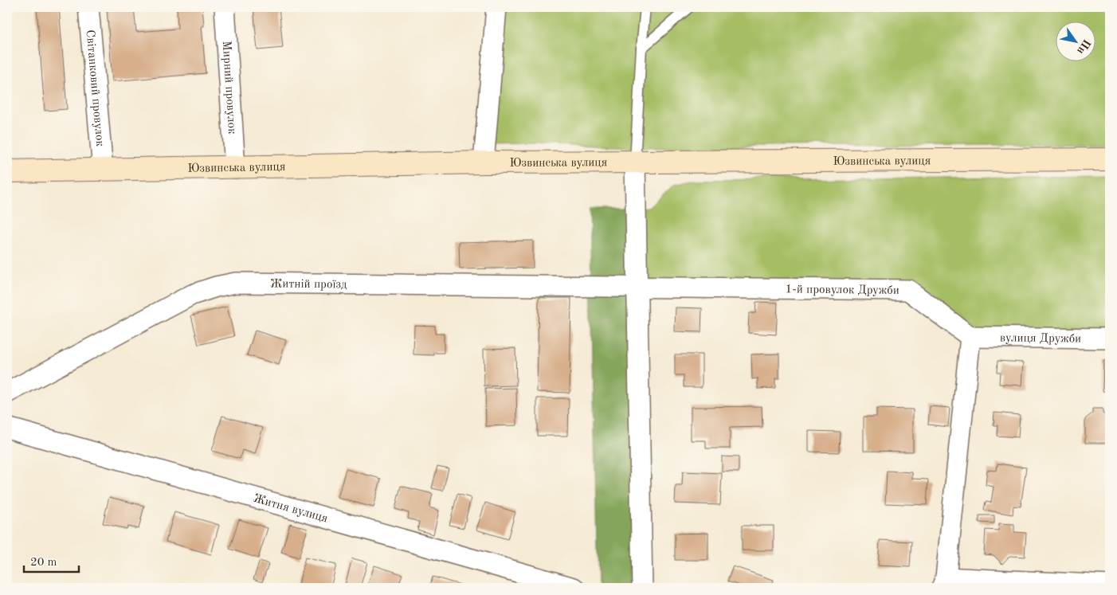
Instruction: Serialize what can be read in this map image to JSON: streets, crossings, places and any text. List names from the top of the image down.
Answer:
{
  "streets": {
    "main road": ["Юзвинська вулиця"],
    "street": [
      "Мирний провулок",
      "Світанковий провулок",
      "Житній проїзд",
      "1-й провулок Дружби",
      "вулиця Дружби",
      "Житня вулиця"
    ]
  },
  "crossings": [
    ["Мирний провулок", "Юзвинська вулиця"],
    ["Світанковий провулок", "Юзвинська вулиця"],
    ["Житній проїзд", "1-й провулок Дружби"],
    ["1-й провулок Дружби", "вулиця Дружби"]
  ],
  "scale_bar": "20 m",
  "north": "bottom right"
}
